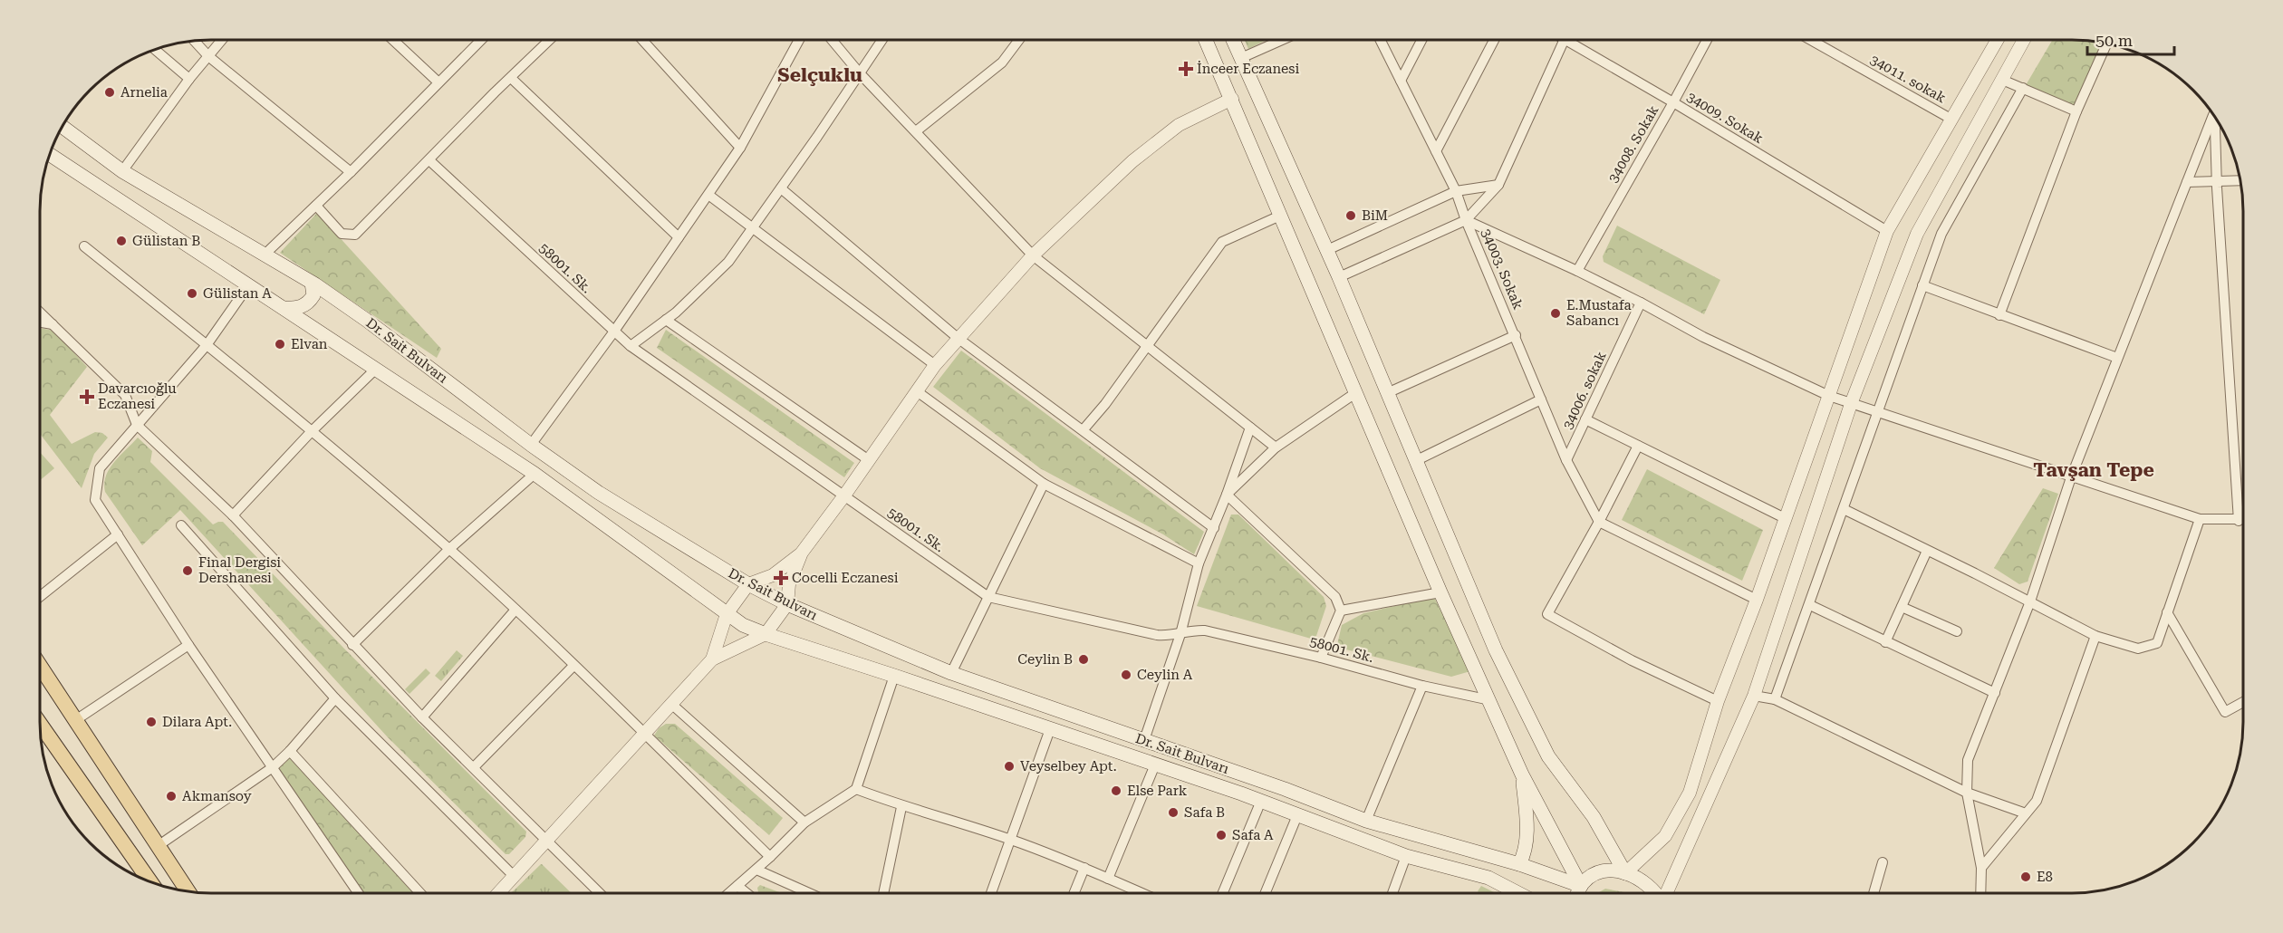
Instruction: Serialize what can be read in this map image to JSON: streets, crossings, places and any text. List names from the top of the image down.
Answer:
{
  "streets": {
    "main road": ["Dr. Sait Bulvarı"],
    "street": [
      "34011. sokak",
      "34009. Sokak",
      "34008. Sokak",
      "58001. Sk.",
      "34003. Sokak",
      "34006. sokak"
    ]
  },
  "crossings": [
    ["34009. Sokak", "34008. Sokak"],
    ["34003. Sokak", "34006. sokak"]
  ],
  "districts": ["Selçuklu", "Tavşan Tepe"],
  "places": {
    "health": ["İnceer Eczanesi", "Davarcıoğlu Eczanesi", "Cocelli Eczanesi"],
    "other": [
      "Arnelia",
      "BiM",
      "Gülistan B",
      "Gülistan A",
      "E.Mustafa Sabancı",
      "Elvan",
      "Final Dergisi Dershanesi",
      "Ceylin B",
      "Ceylin A",
      "Dilara Apt.",
      "Veyselbey Apt.",
      "Else Park",
      "Akmansoy",
      "Safa B",
      "Safa A",
      "E8"
    ]
  },
  "scale_bar": "50 m"
}
